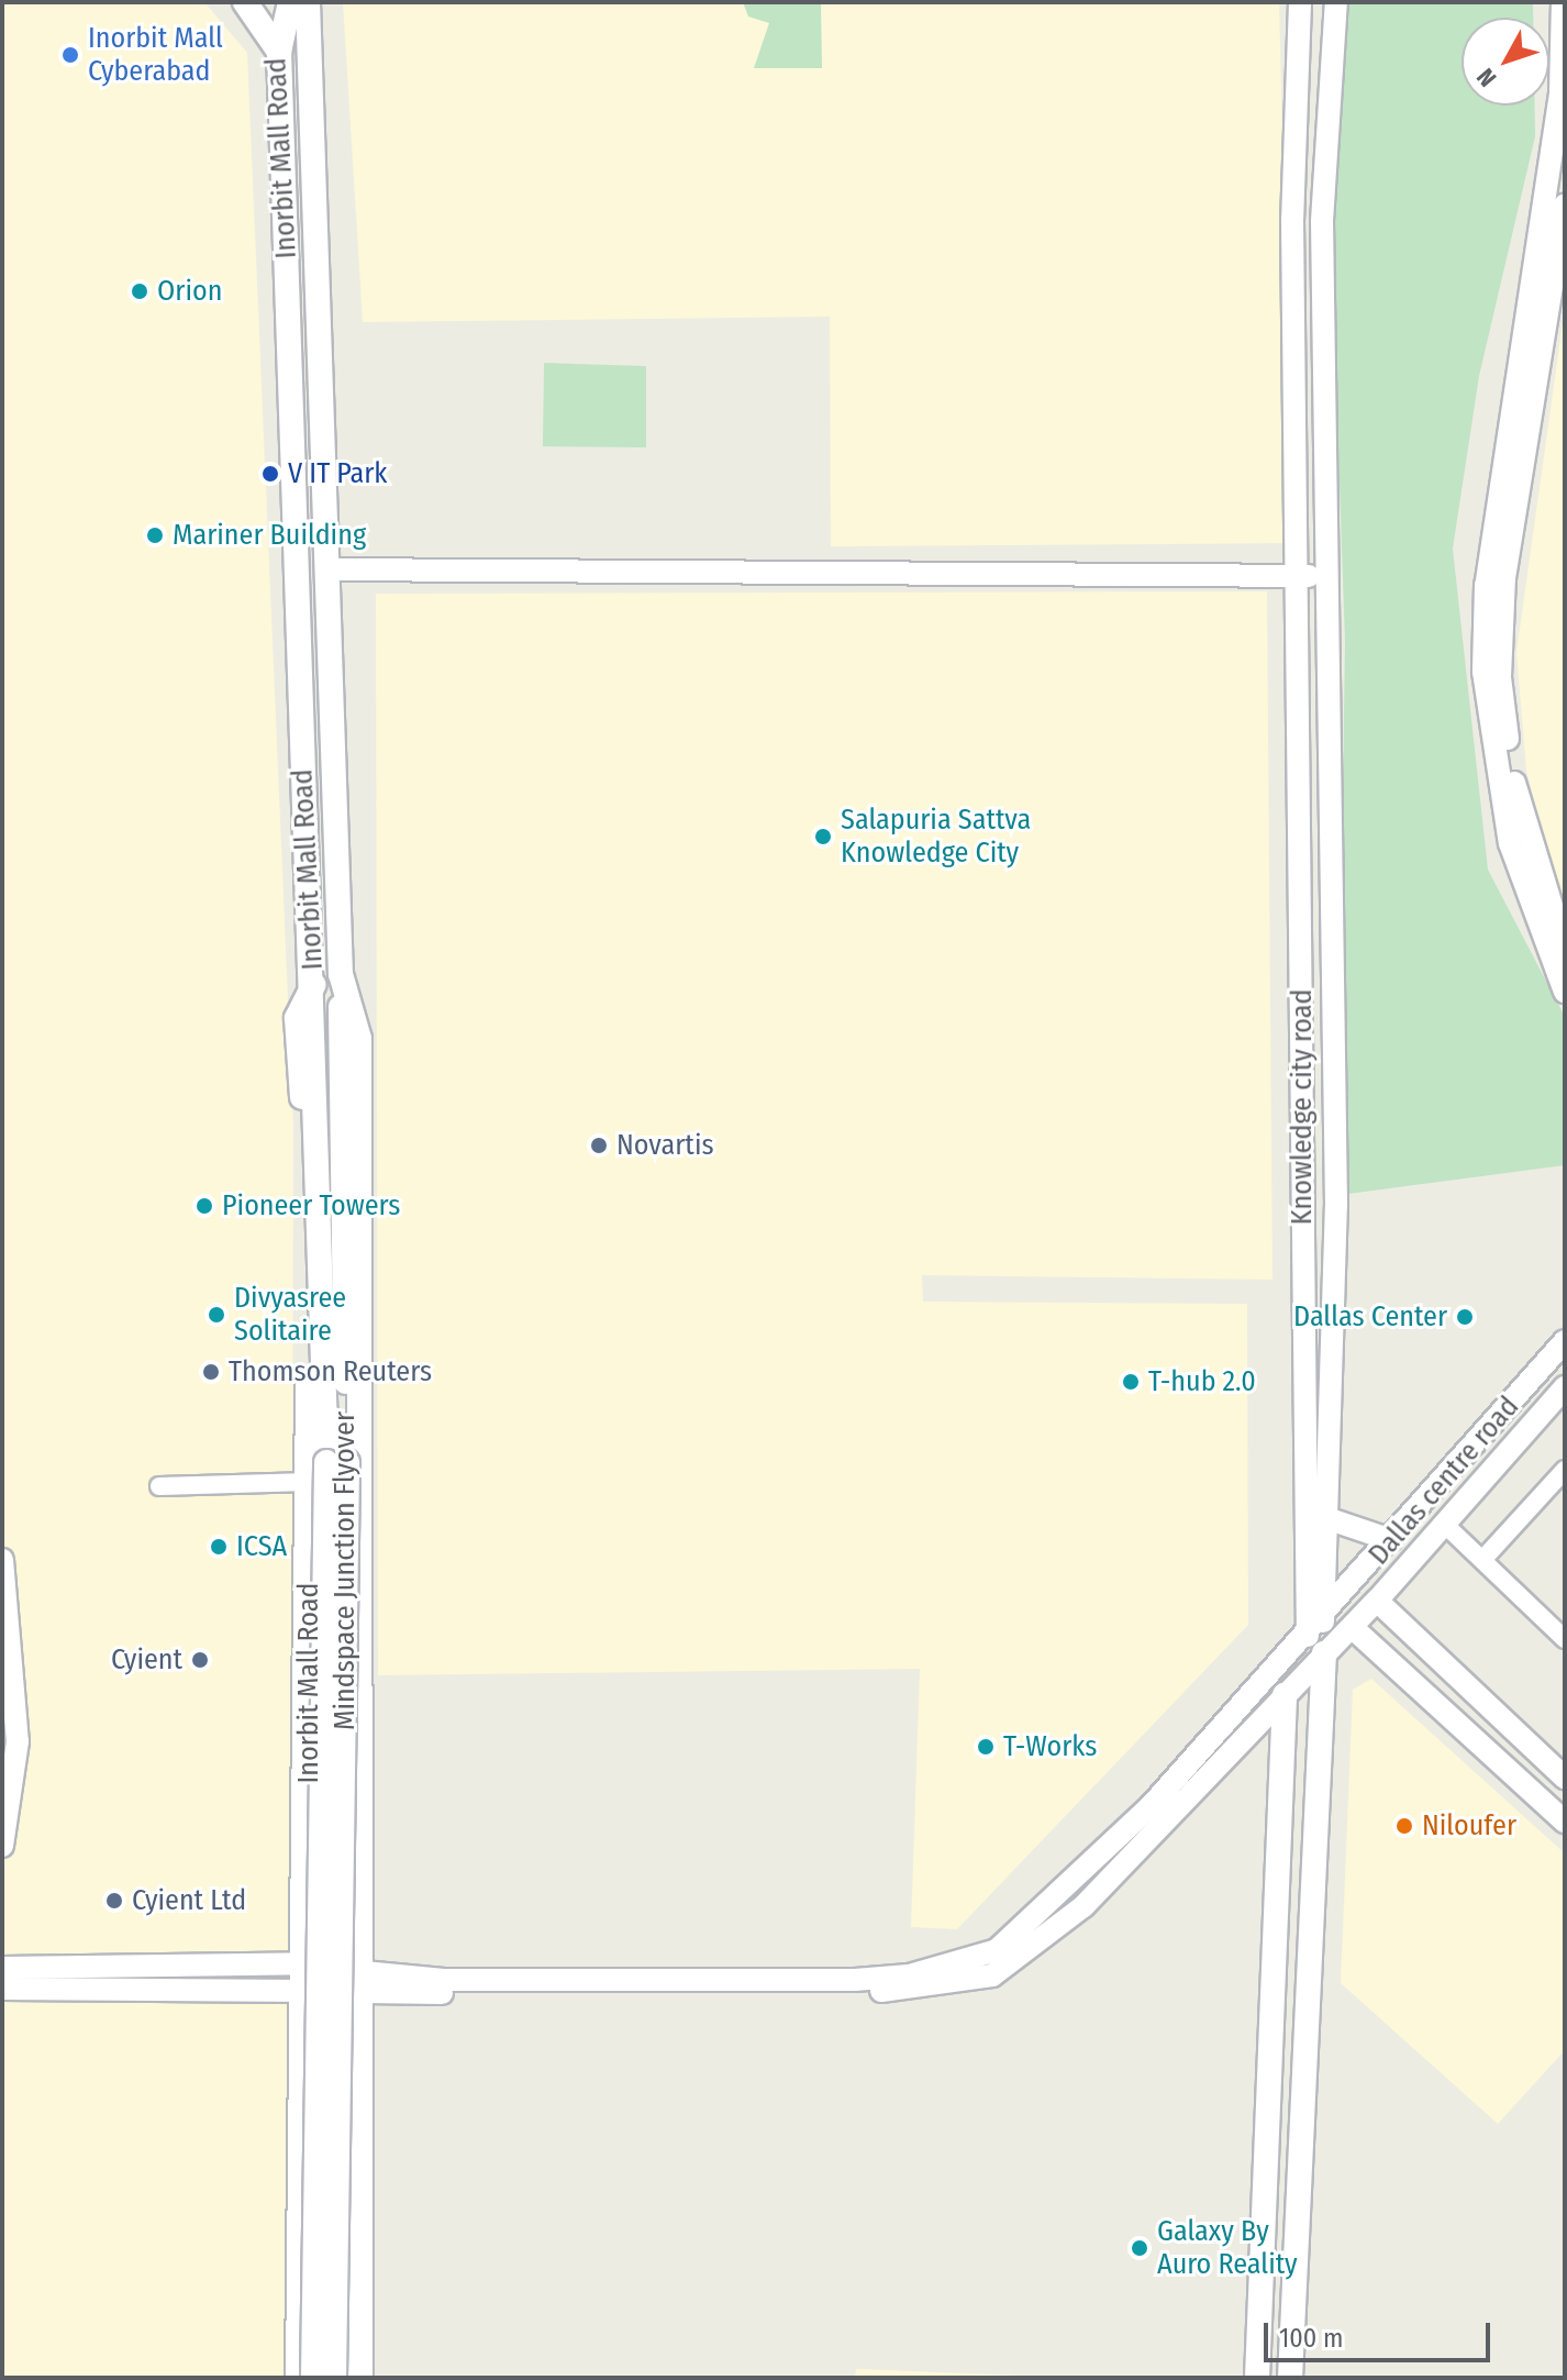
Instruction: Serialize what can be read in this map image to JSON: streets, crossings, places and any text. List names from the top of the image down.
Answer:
{
  "streets": {
    "main road": ["Inorbit Mall Road", "Mindspace Junction Flyover"],
    "street": ["Knowledge city road", "Dallas centre road"]
  },
  "crossings": [
    ["Inorbit Mall Road", "Mindspace Junction Flyover"],
    ["Knowledge city road", "Dallas centre road"]
  ],
  "places": [
    "Inorbit Mall Cyberabad",
    "Orion",
    "V IT Park",
    "Mariner Building",
    "Salapuria Sattva Knowledge City",
    "Novartis",
    "Pioneer Towers",
    "Divyasree Solitaire",
    "Dallas Center",
    "Thomson Reuters",
    "T-hub 2.0",
    "ICSA",
    "Cyient",
    "T-Works",
    "Niloufer",
    "Cyient Ltd",
    "Galaxy By Auro Reality"
  ],
  "scale_bar": "100 m",
  "north": "bottom left"
}
